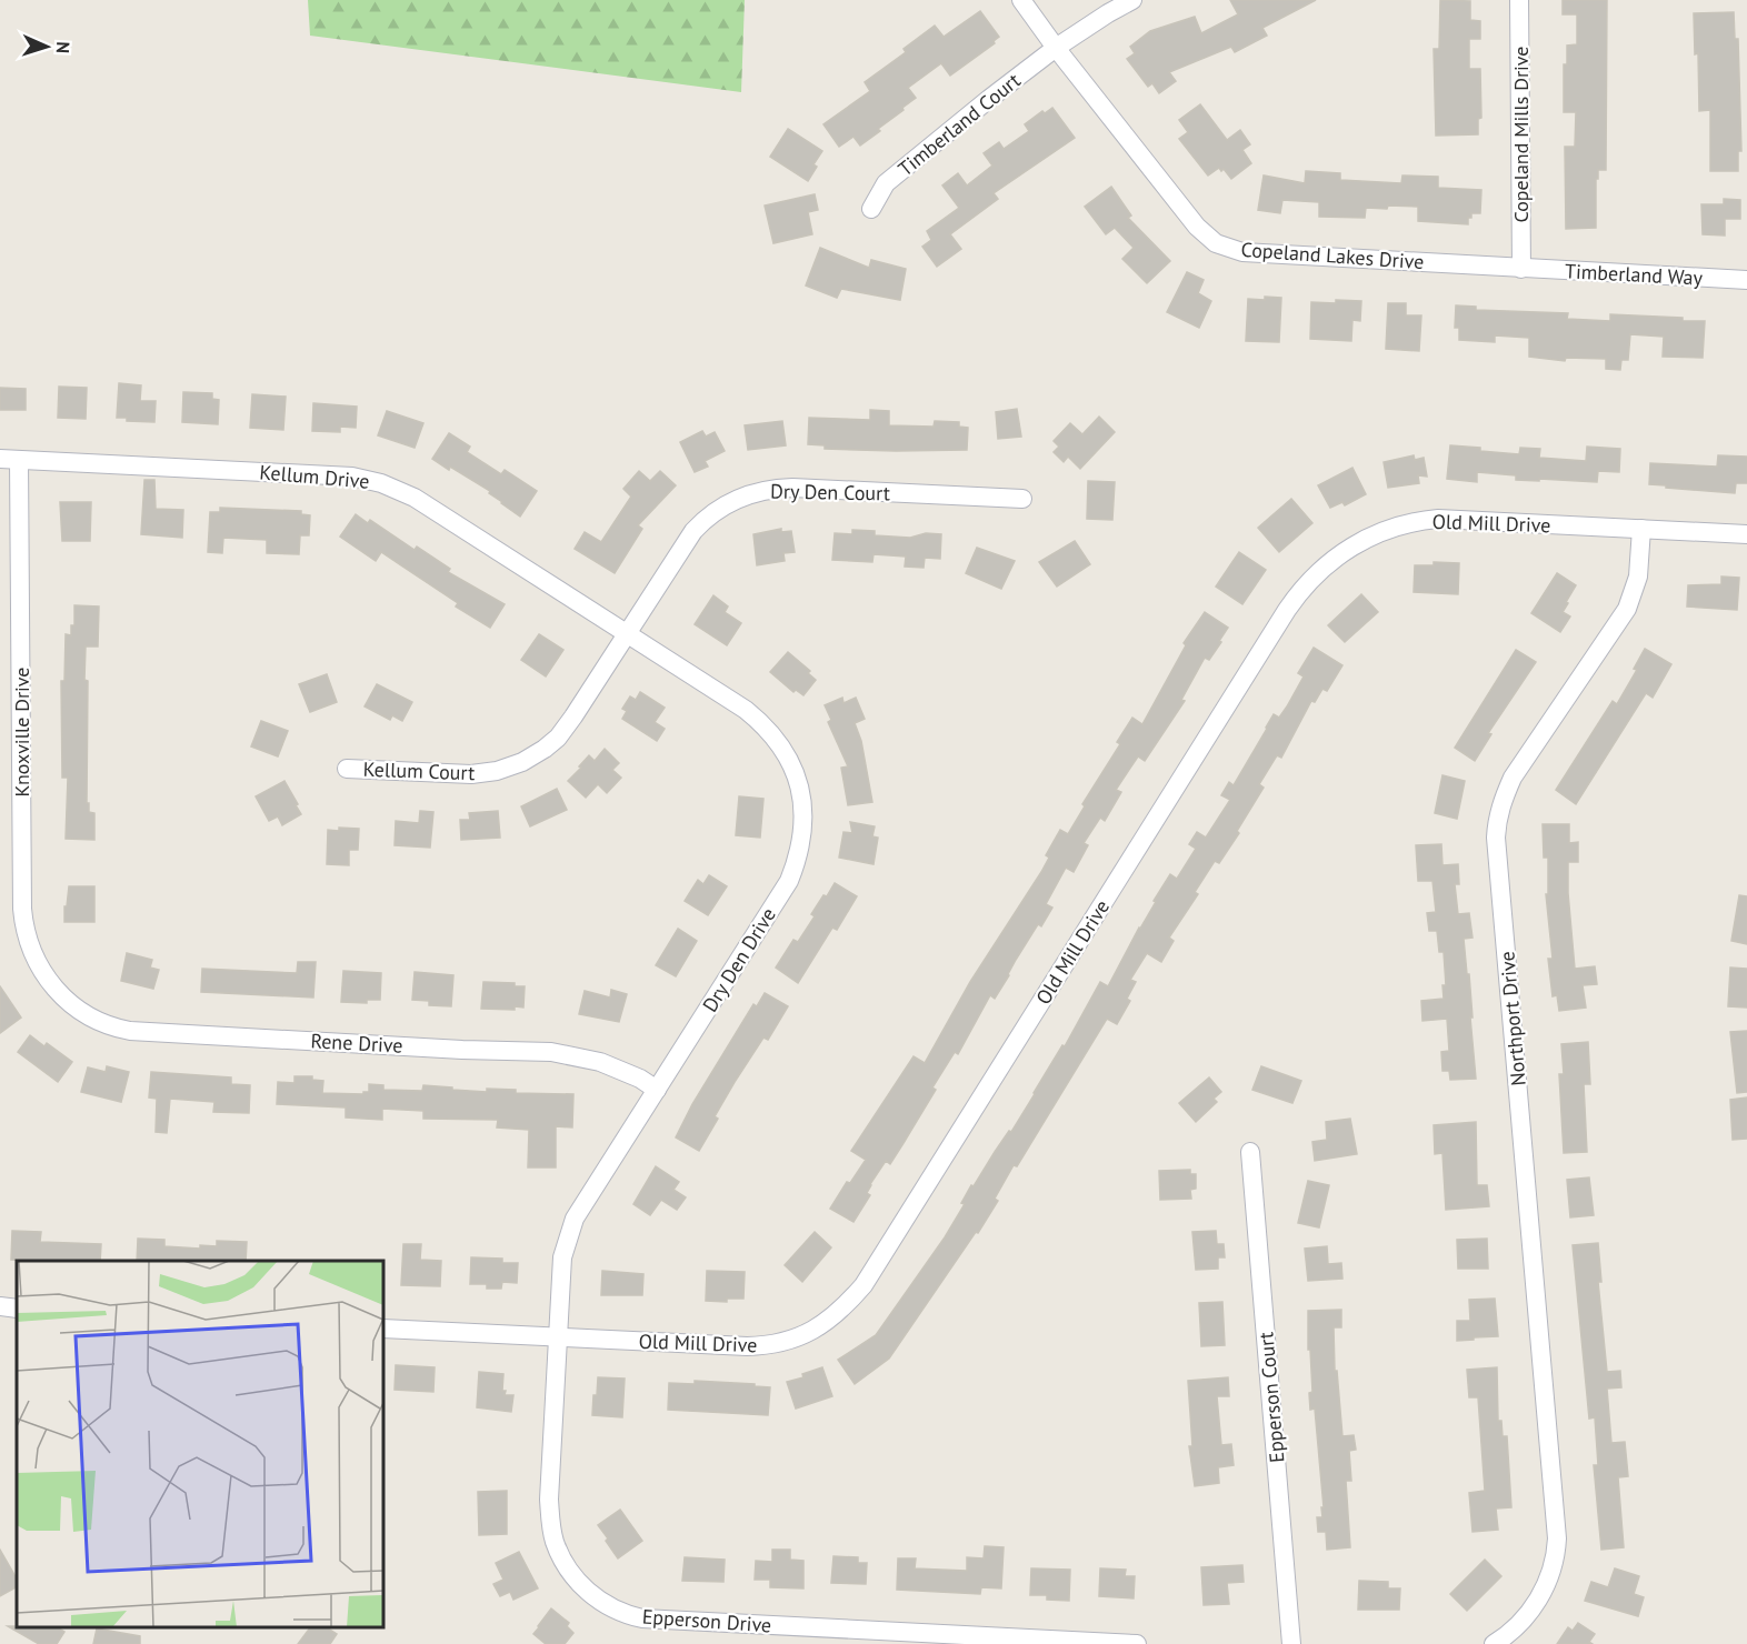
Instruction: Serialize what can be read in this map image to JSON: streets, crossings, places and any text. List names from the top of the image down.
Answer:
{
  "streets": {
    "street": [
      "Timberland Court",
      "Copeland Mills Drive",
      "Copeland Lakes Drive",
      "Timberland Way",
      "Kellum Drive",
      "Dry Den Court",
      "Old Mill Drive",
      "Knoxville Drive",
      "Kellum Court",
      "Dry Den Drive",
      "Northport Drive",
      "Rene Drive",
      "Epperson Court",
      "Epperson Drive"
    ]
  },
  "crossings": [
    ["Timberland Court", "Copeland Lakes Drive"],
    ["Copeland Mills Drive", "Copeland Lakes Drive"],
    ["Copeland Mills Drive", "Timberland Way"],
    ["Copeland Lakes Drive", "Timberland Way"],
    ["Kellum Drive", "Dry Den Court"],
    ["Kellum Drive", "Knoxville Drive"],
    ["Kellum Drive", "Kellum Court"],
    ["Kellum Drive", "Dry Den Drive"],
    ["Dry Den Court", "Kellum Court"],
    ["Dry Den Court", "Dry Den Drive"],
    ["Old Mill Drive", "Dry Den Drive"],
    ["Old Mill Drive", "Northport Drive"],
    ["Old Mill Drive", "Epperson Drive"],
    ["Knoxville Drive", "Rene Drive"],
    ["Kellum Court", "Dry Den Drive"],
    ["Dry Den Drive", "Rene Drive"],
    ["Dry Den Drive", "Epperson Drive"]
  ],
  "north": "right"
}
